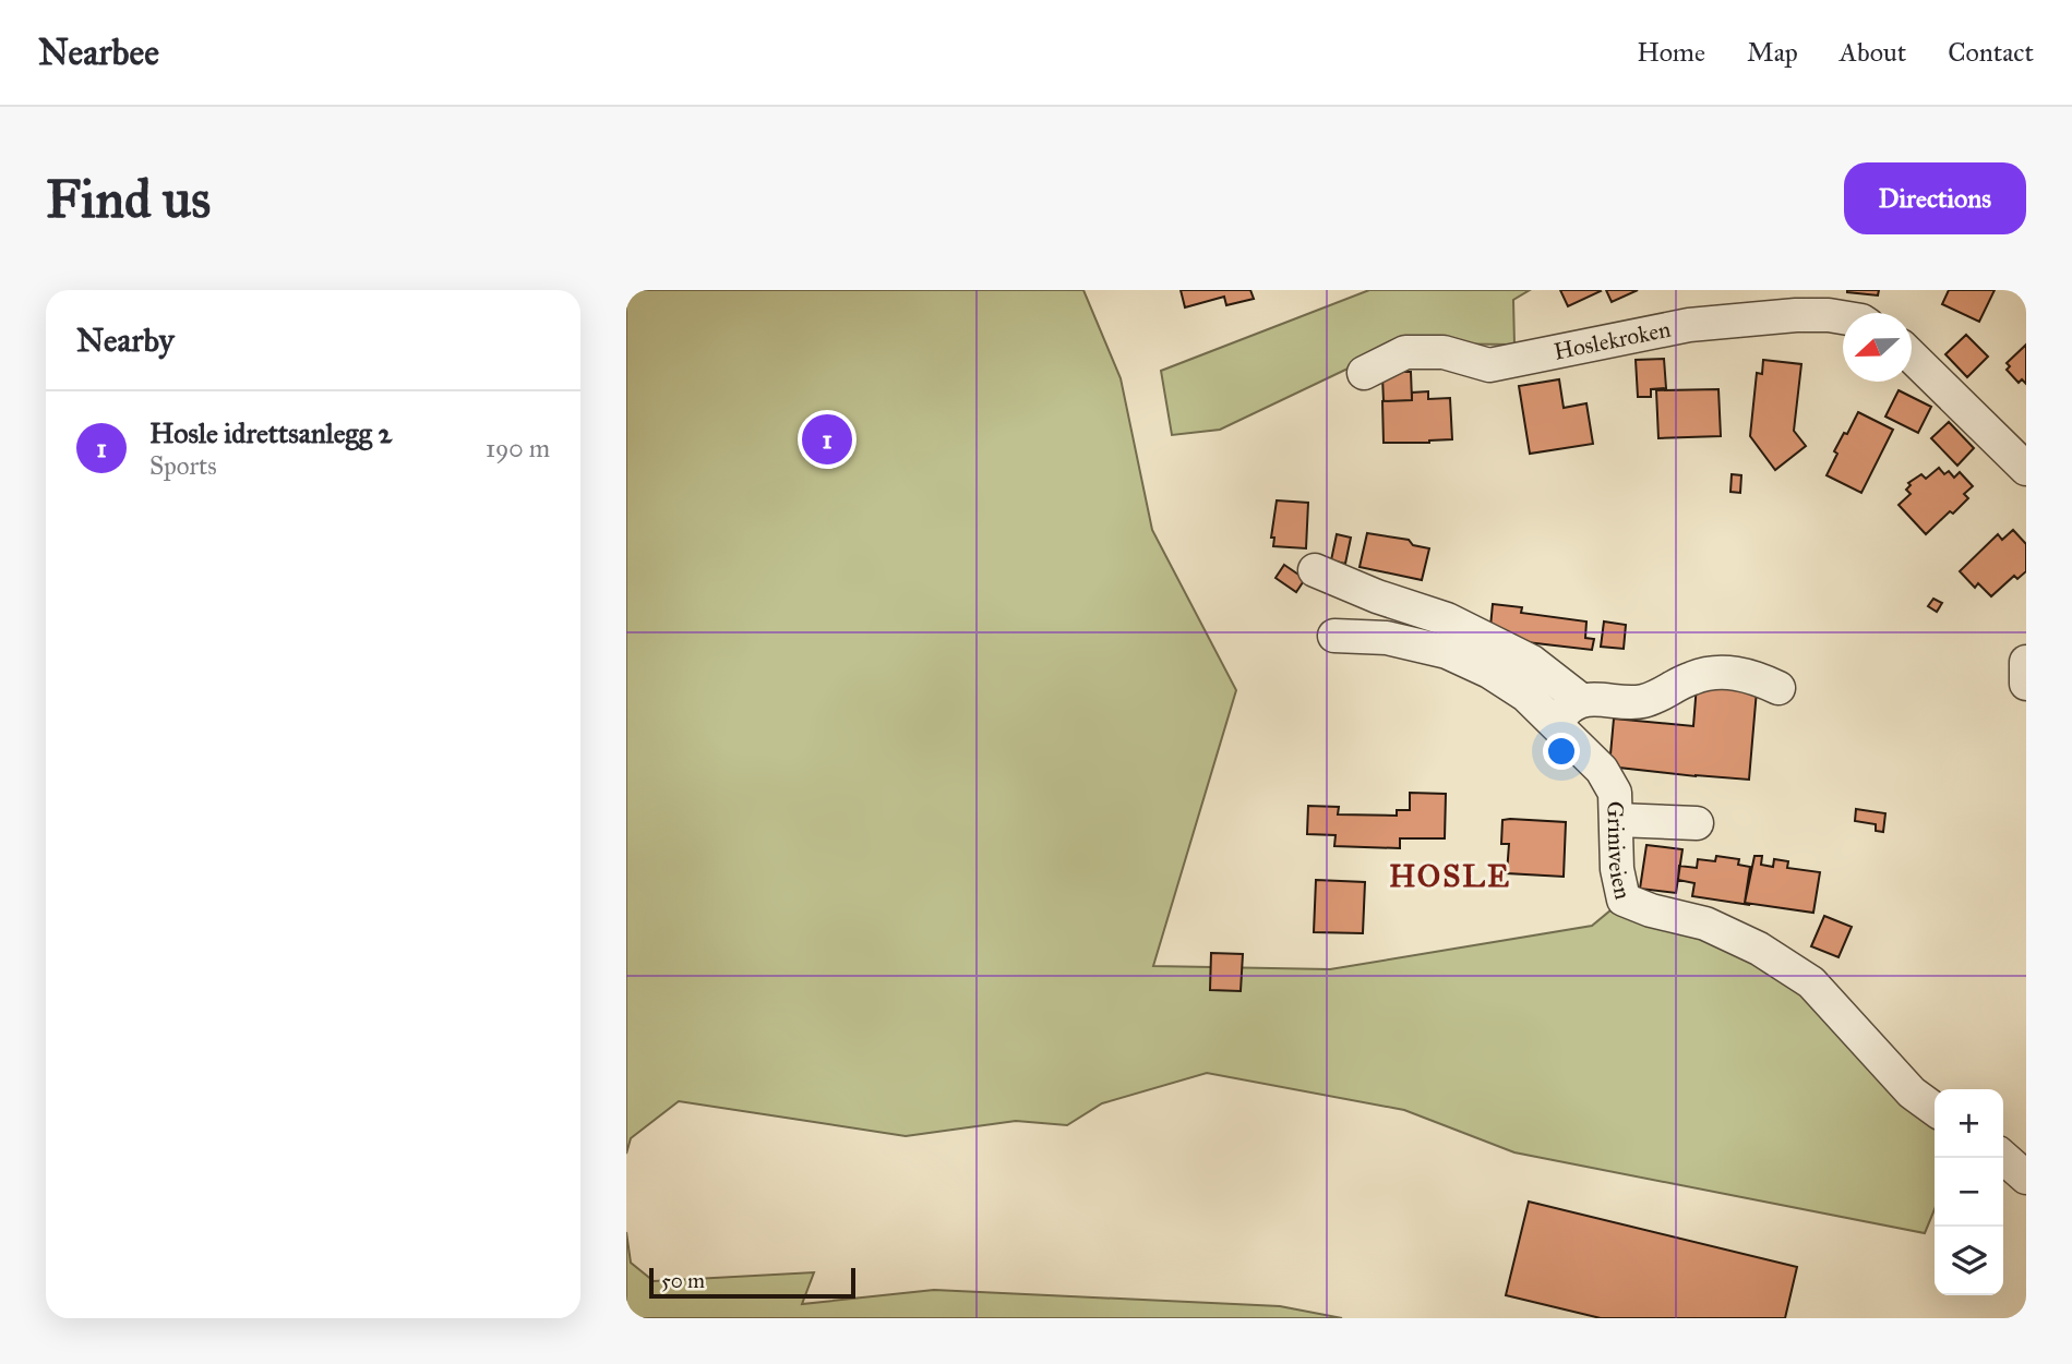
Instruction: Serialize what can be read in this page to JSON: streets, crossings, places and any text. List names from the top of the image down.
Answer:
{
  "streets": {
    "street": ["Hoslekroken", "Griniveien"]
  },
  "districts": ["HOSLE"],
  "scale_bar": "50 m",
  "north": "left",
  "page": {
    "header": "Nearbee",
    "nav": [
      "Home",
      "Map",
      "About",
      "Contact"
    ],
    "buttons": "Directions",
    "title": "Find us",
    "heading": "Nearby",
    "list": [
      {
        "mark": "1",
        "name": "Hosle idrettsanlegg 2",
        "note": "Sports",
        "value": "190 m"
      }
    ],
    "pins": "1",
    "map_buttons": ["+", "−"],
    "scale": "50 m"
  }
}
